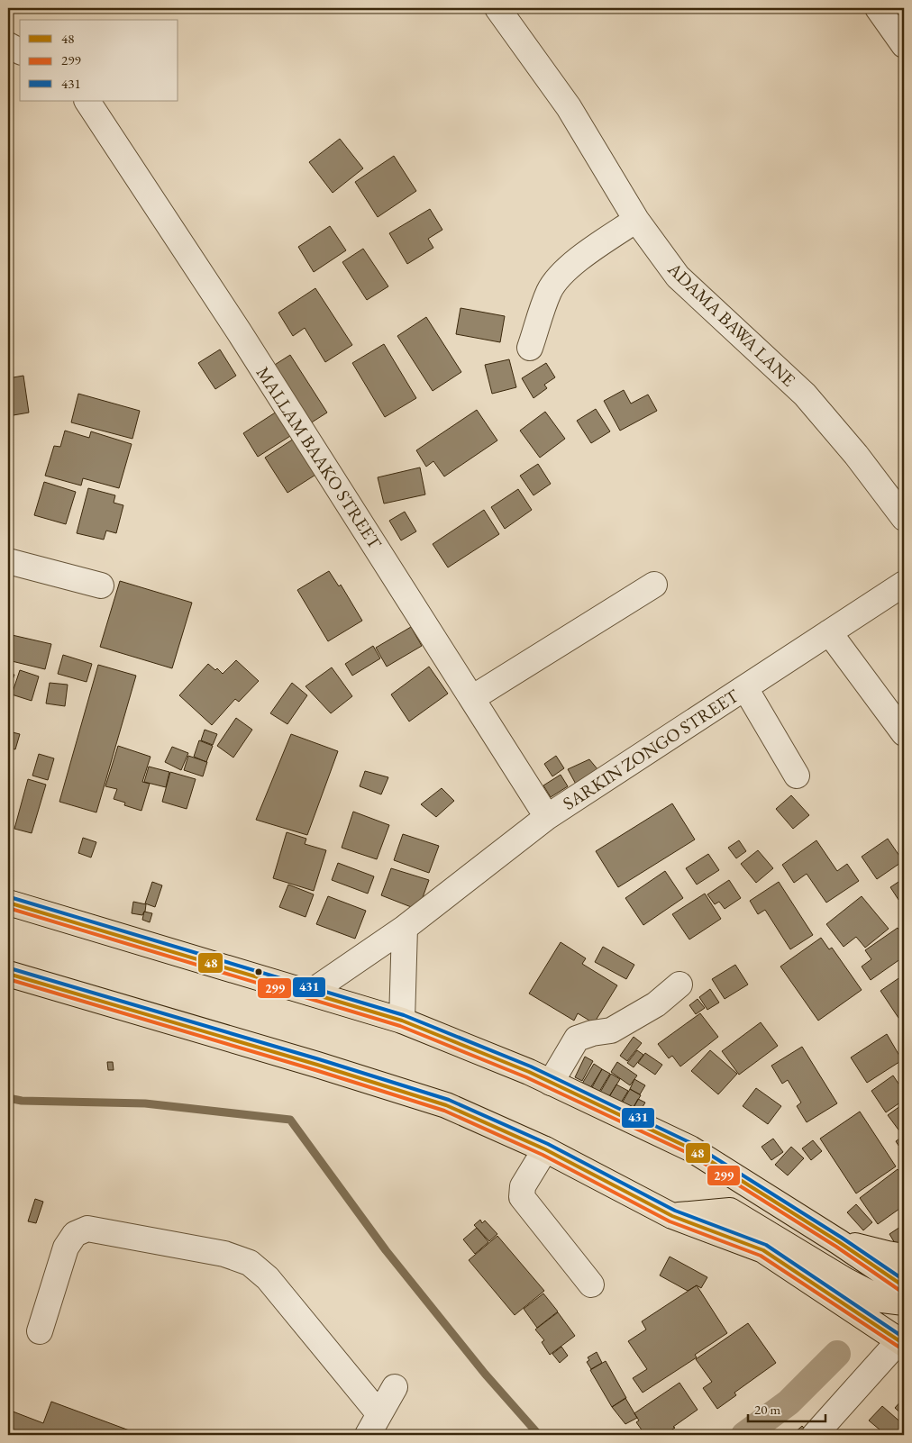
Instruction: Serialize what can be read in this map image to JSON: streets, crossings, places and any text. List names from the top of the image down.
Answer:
{
  "streets": {
    "street": ["ADAMA BAWA LANE", "MALLAM BAAKO STREET", "SARKIN ZONGO STREET"]
  },
  "crossings": [
    ["MALLAM BAAKO STREET", "SARKIN ZONGO STREET"]
  ],
  "lines": ["transit line 431", "transit line 48", "transit line 299"],
  "legend": ["48", "299", "431"],
  "scale_bar": "20 m"
}
